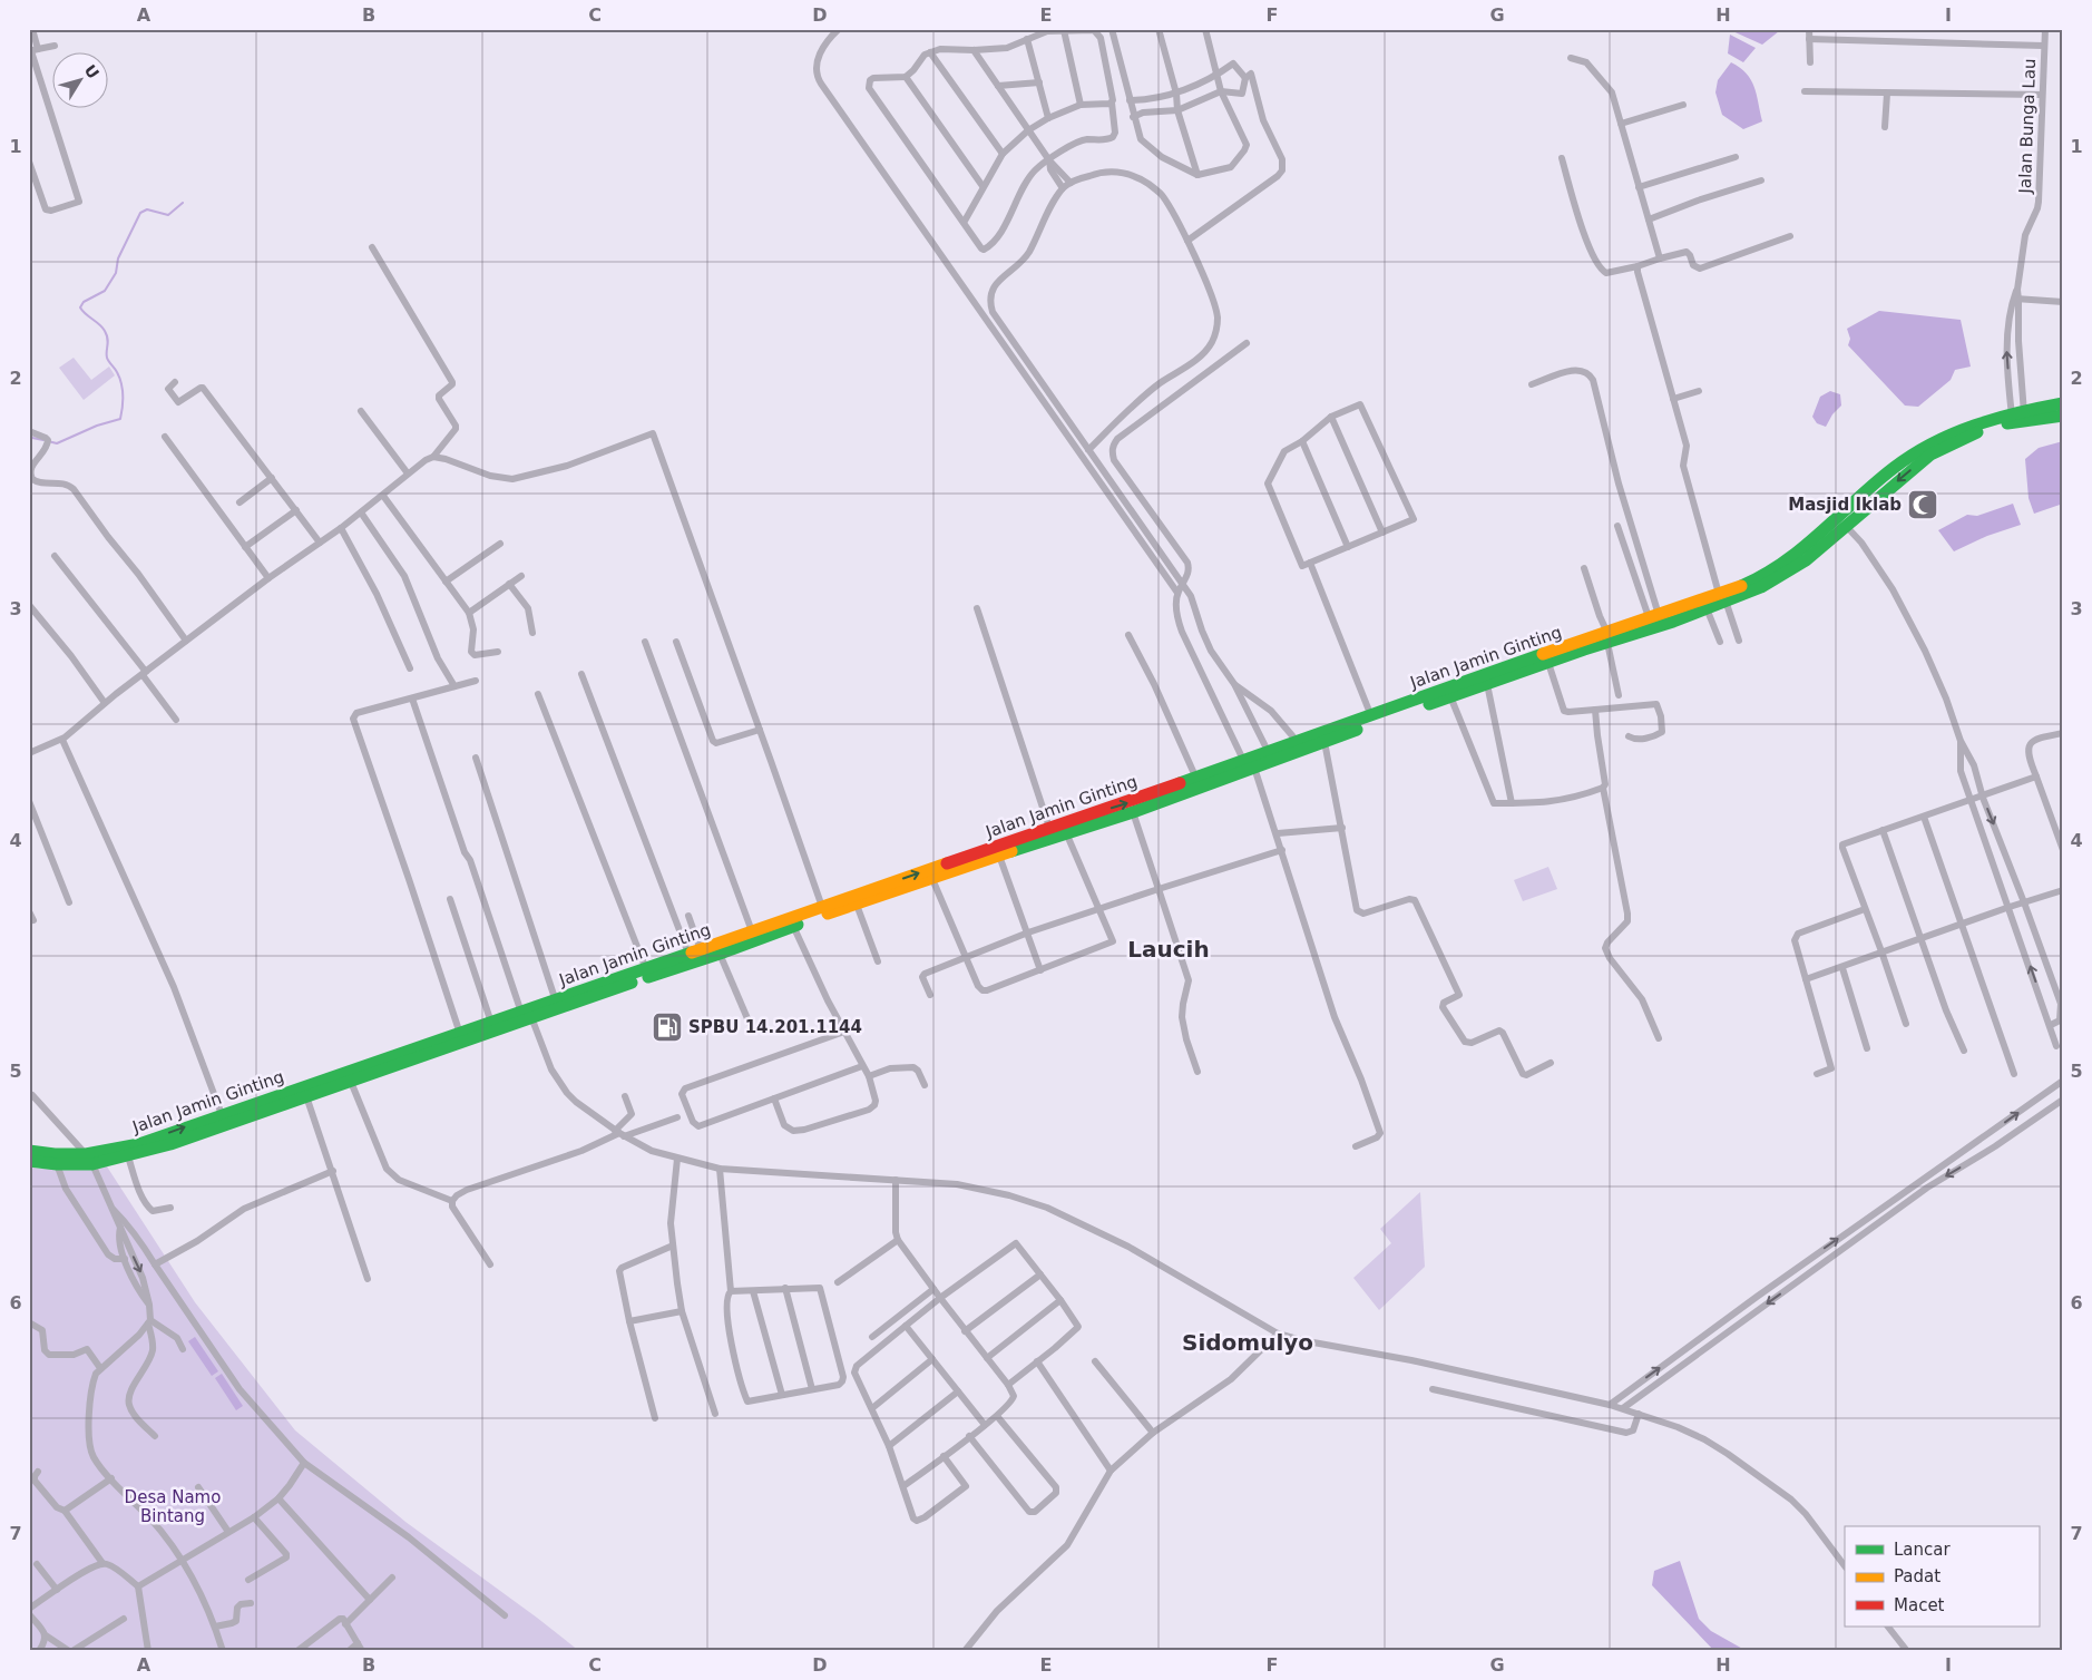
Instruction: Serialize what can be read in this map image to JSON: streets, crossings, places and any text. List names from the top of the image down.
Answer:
{
  "streets": {
    "highway": ["Jalan Jamin Ginting"],
    "street": ["Jalan Bunga Lau"]
  },
  "districts": ["Laucih", "Sidomulyo"],
  "parks": ["Desa Namo Bintang"],
  "places": {
    "mosque": ["Masjid Iklab"],
    "fuel station": ["SPBU 14.201.1144"]
  },
  "legend": ["Lancar", "Padat", "Macet"],
  "north": "top right",
  "grid": {
    "columns": [
      "A",
      "B",
      "C",
      "D",
      "E",
      "F",
      "G",
      "H",
      "I"
    ],
    "rows": [
      "1",
      "2",
      "3",
      "4",
      "5",
      "6",
      "7"
    ]
  }
}
